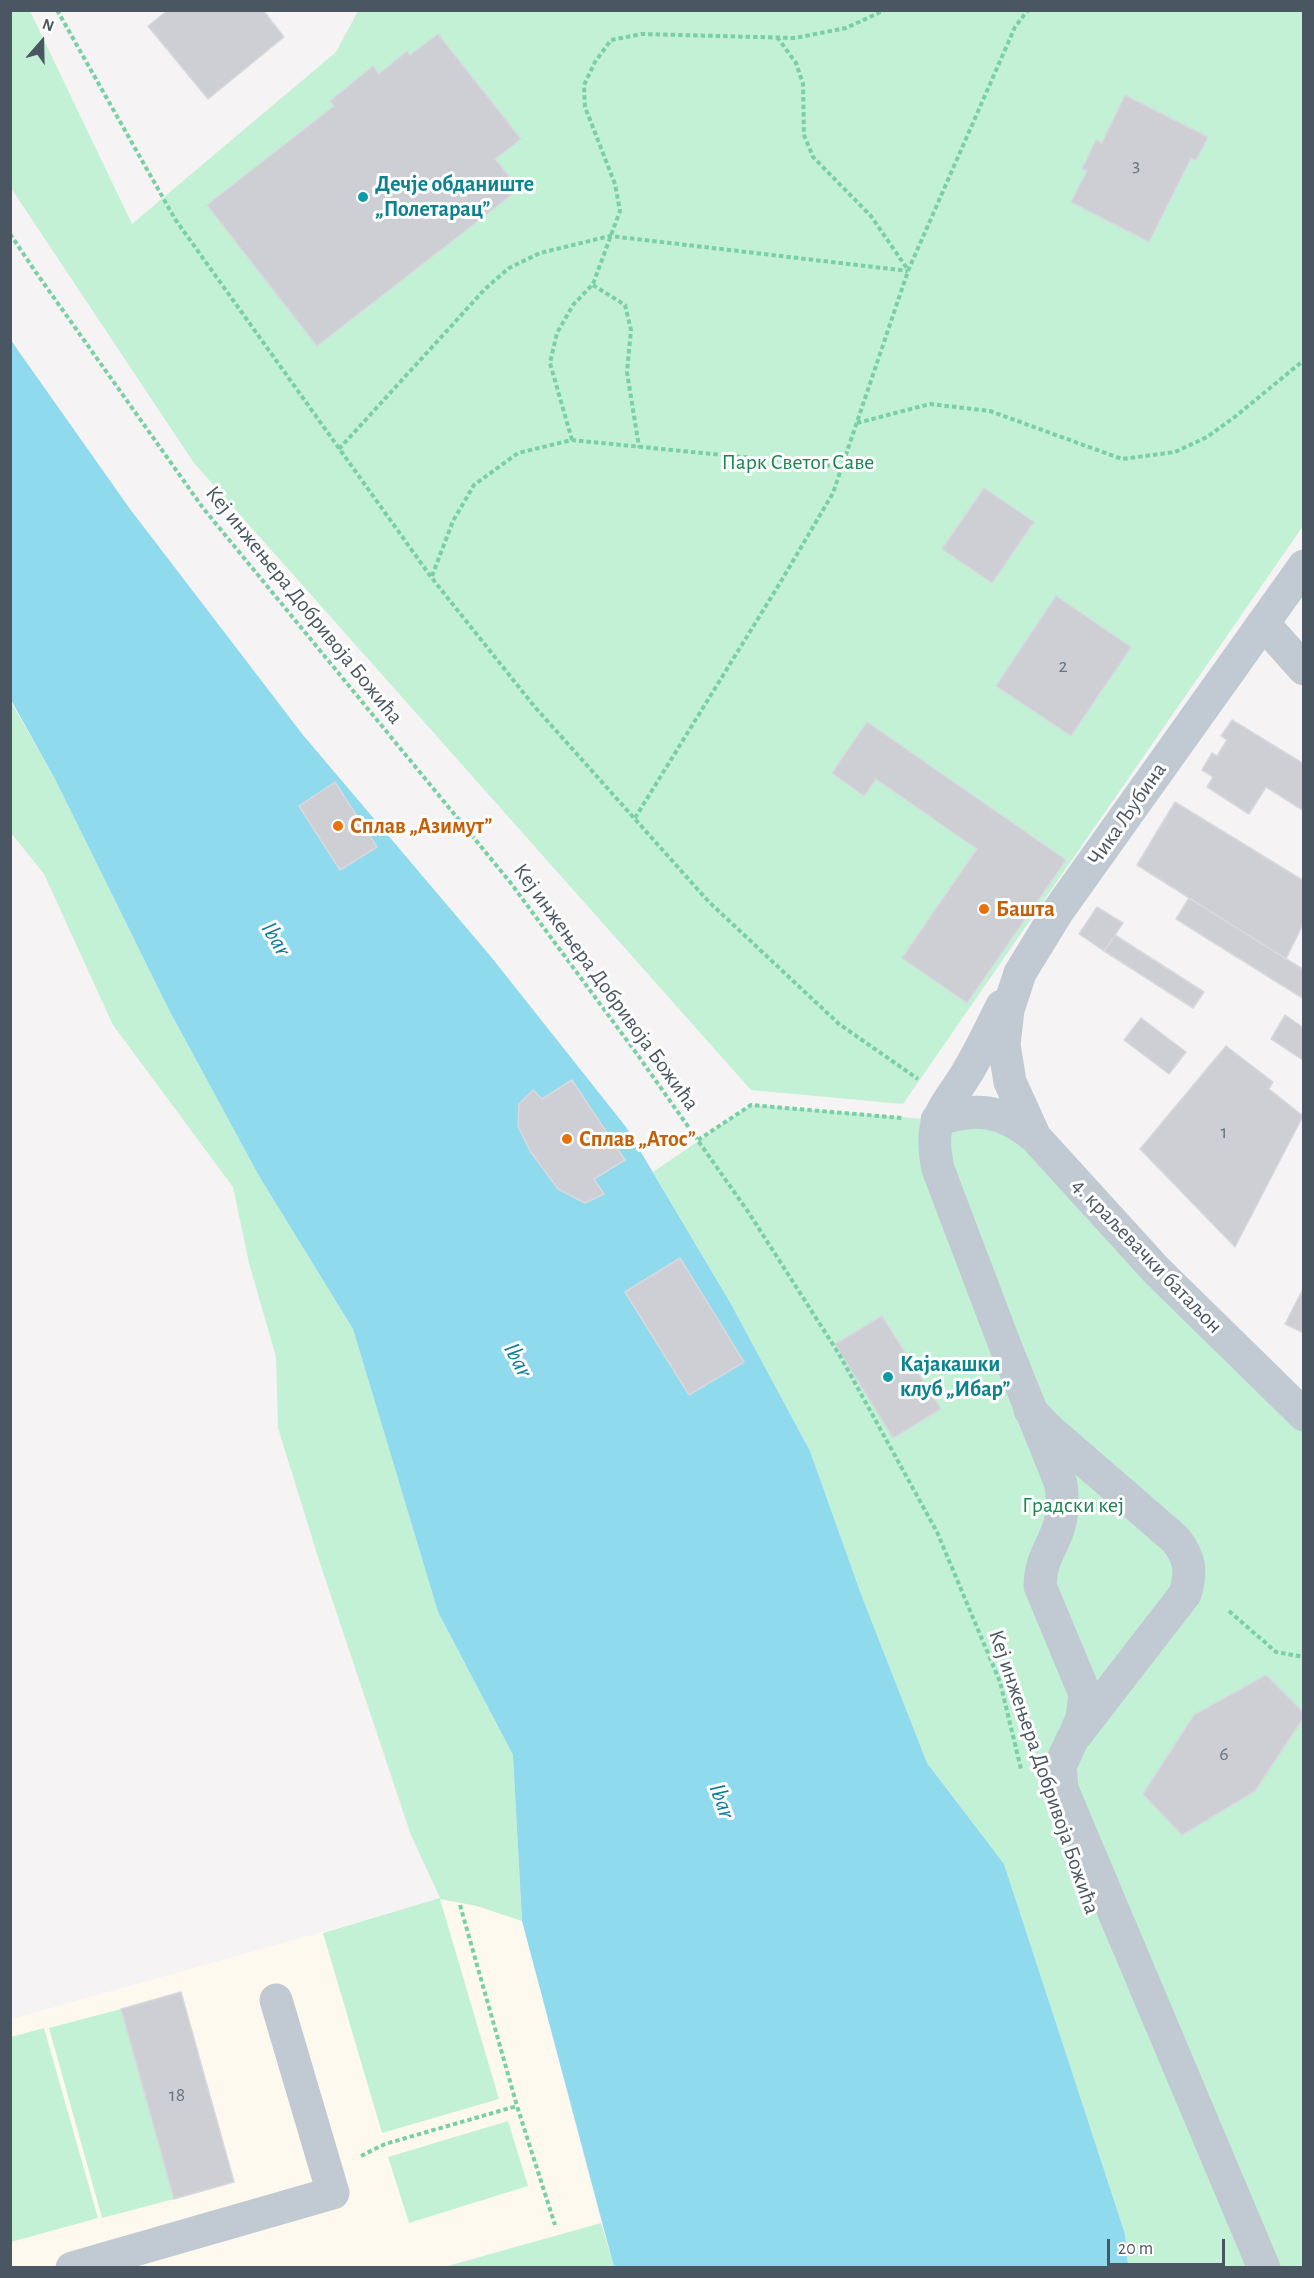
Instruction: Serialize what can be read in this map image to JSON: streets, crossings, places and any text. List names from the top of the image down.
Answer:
{
  "streets": {
    "street": ["Чика Љубина", "4. краљевачки батаљон"],
    "path": ["Кеј инжењера Добривоја Божића"]
  },
  "crossings": [
    ["Чика Љубина", "4. краљевачки батаљон"]
  ],
  "water": ["Ibar"],
  "parks": ["Парк Светог Саве", "Градски кеј"],
  "places": [
    "Дечје обданиште „Полетарац”",
    "Сплав „Азимут”",
    "Башта",
    "Сплав „Атос”",
    "Кајакашки клуб „Ибар”"
  ],
  "house_numbers": [
    "3",
    "2",
    "1",
    "6",
    "18"
  ],
  "scale_bar": "20 m",
  "north": "top"
}
